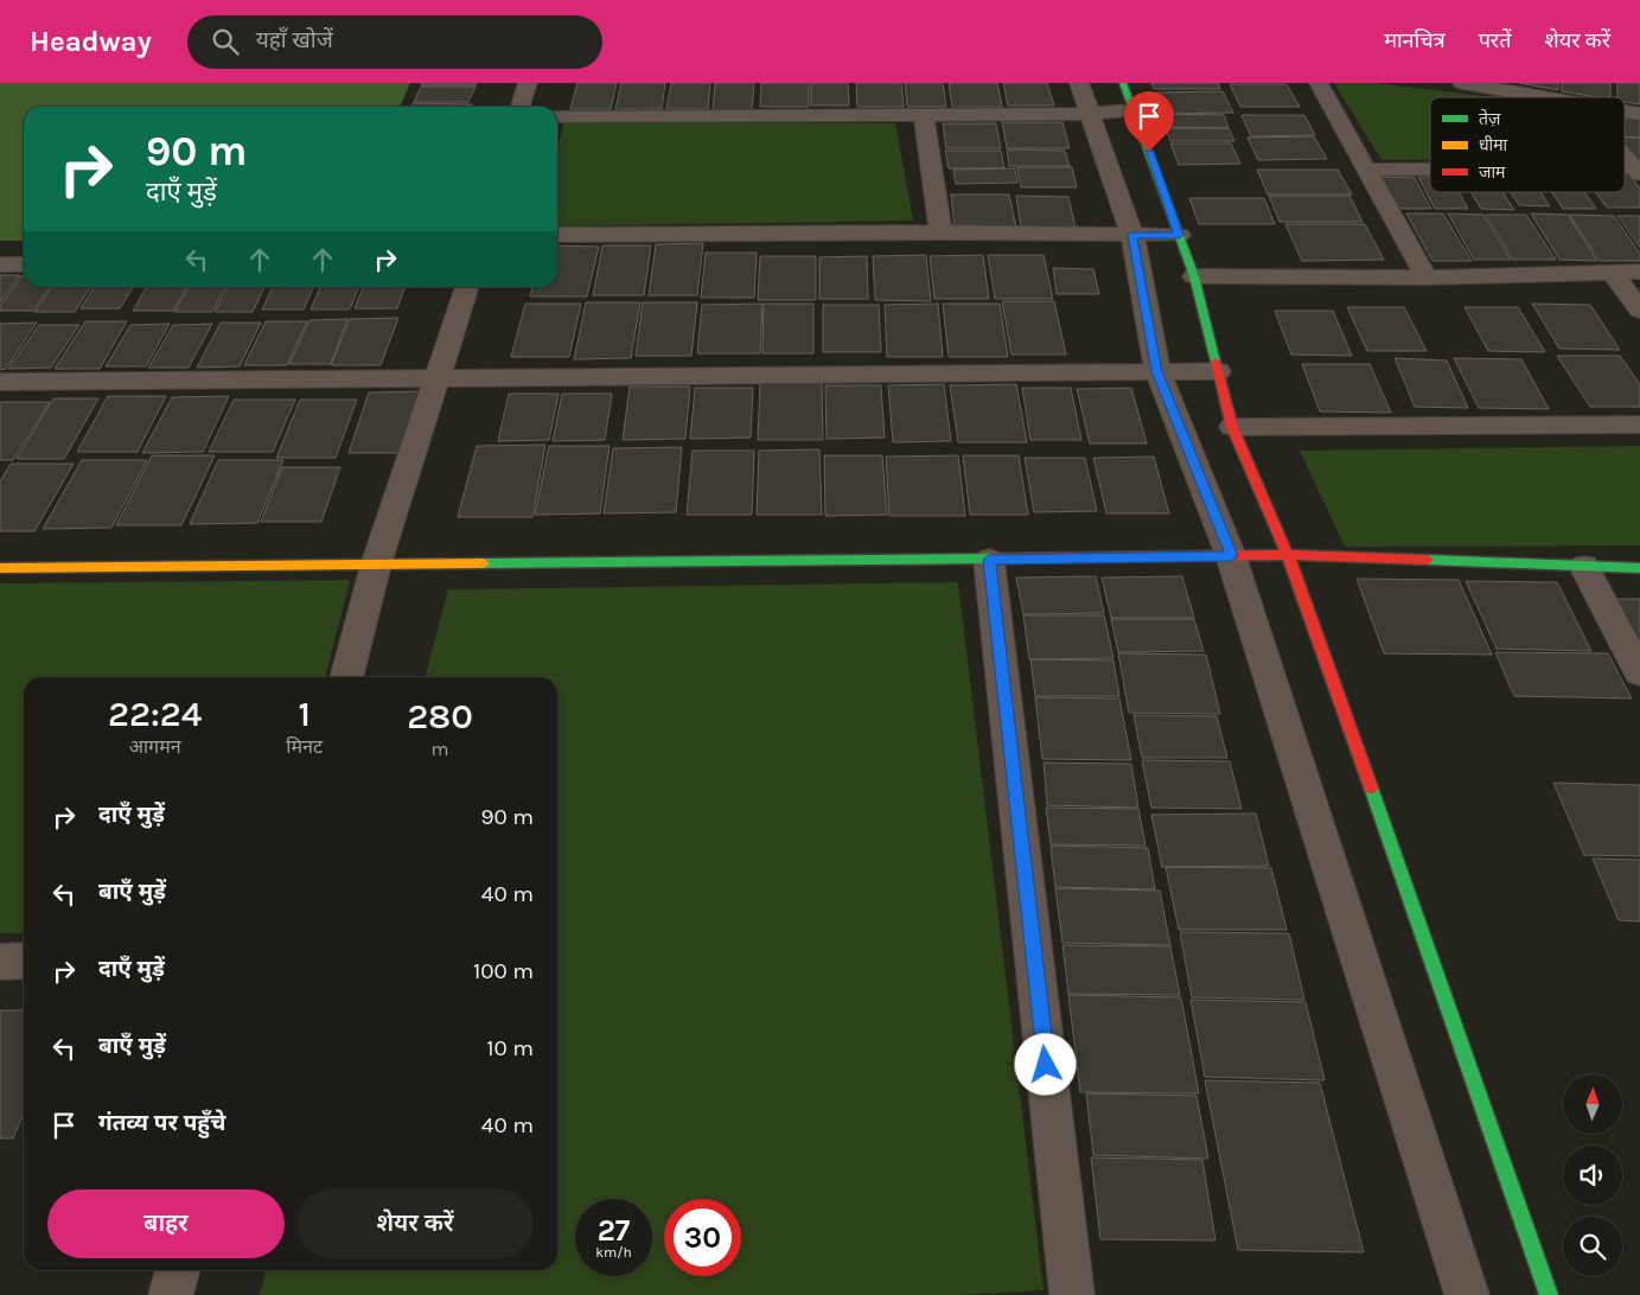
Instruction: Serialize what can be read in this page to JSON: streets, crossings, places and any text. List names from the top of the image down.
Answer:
{
  "legend": ["तेज़", "धीमा", "जाम"],
  "north": "top",
  "page": {
    "header": "Headway",
    "search": "यहाँ खोजें",
    "nav": ["मानचित्र", "परतें", "शेयर करें"],
    "turn": ["90 m", "दाएँ मुड़ें"],
    "eta": [
      "22:24",
      "आगमन",
      "1",
      "मिनट",
      "280",
      "m"
    ],
    "list": [
      {
        "name": "दाएँ मुड़ें",
        "value": "90 m"
      },
      {
        "name": "बाएँ मुड़ें",
        "value": "40 m"
      },
      {
        "name": "दाएँ मुड़ें",
        "value": "100 m"
      },
      {
        "name": "बाएँ मुड़ें",
        "value": "10 m"
      },
      {
        "name": "गंतव्य पर पहुँचे",
        "value": "40 m"
      }
    ],
    "buttons": ["बाहर", "शेयर करें"],
    "speed": "27 km/h",
    "limit": "30"
  }
}
